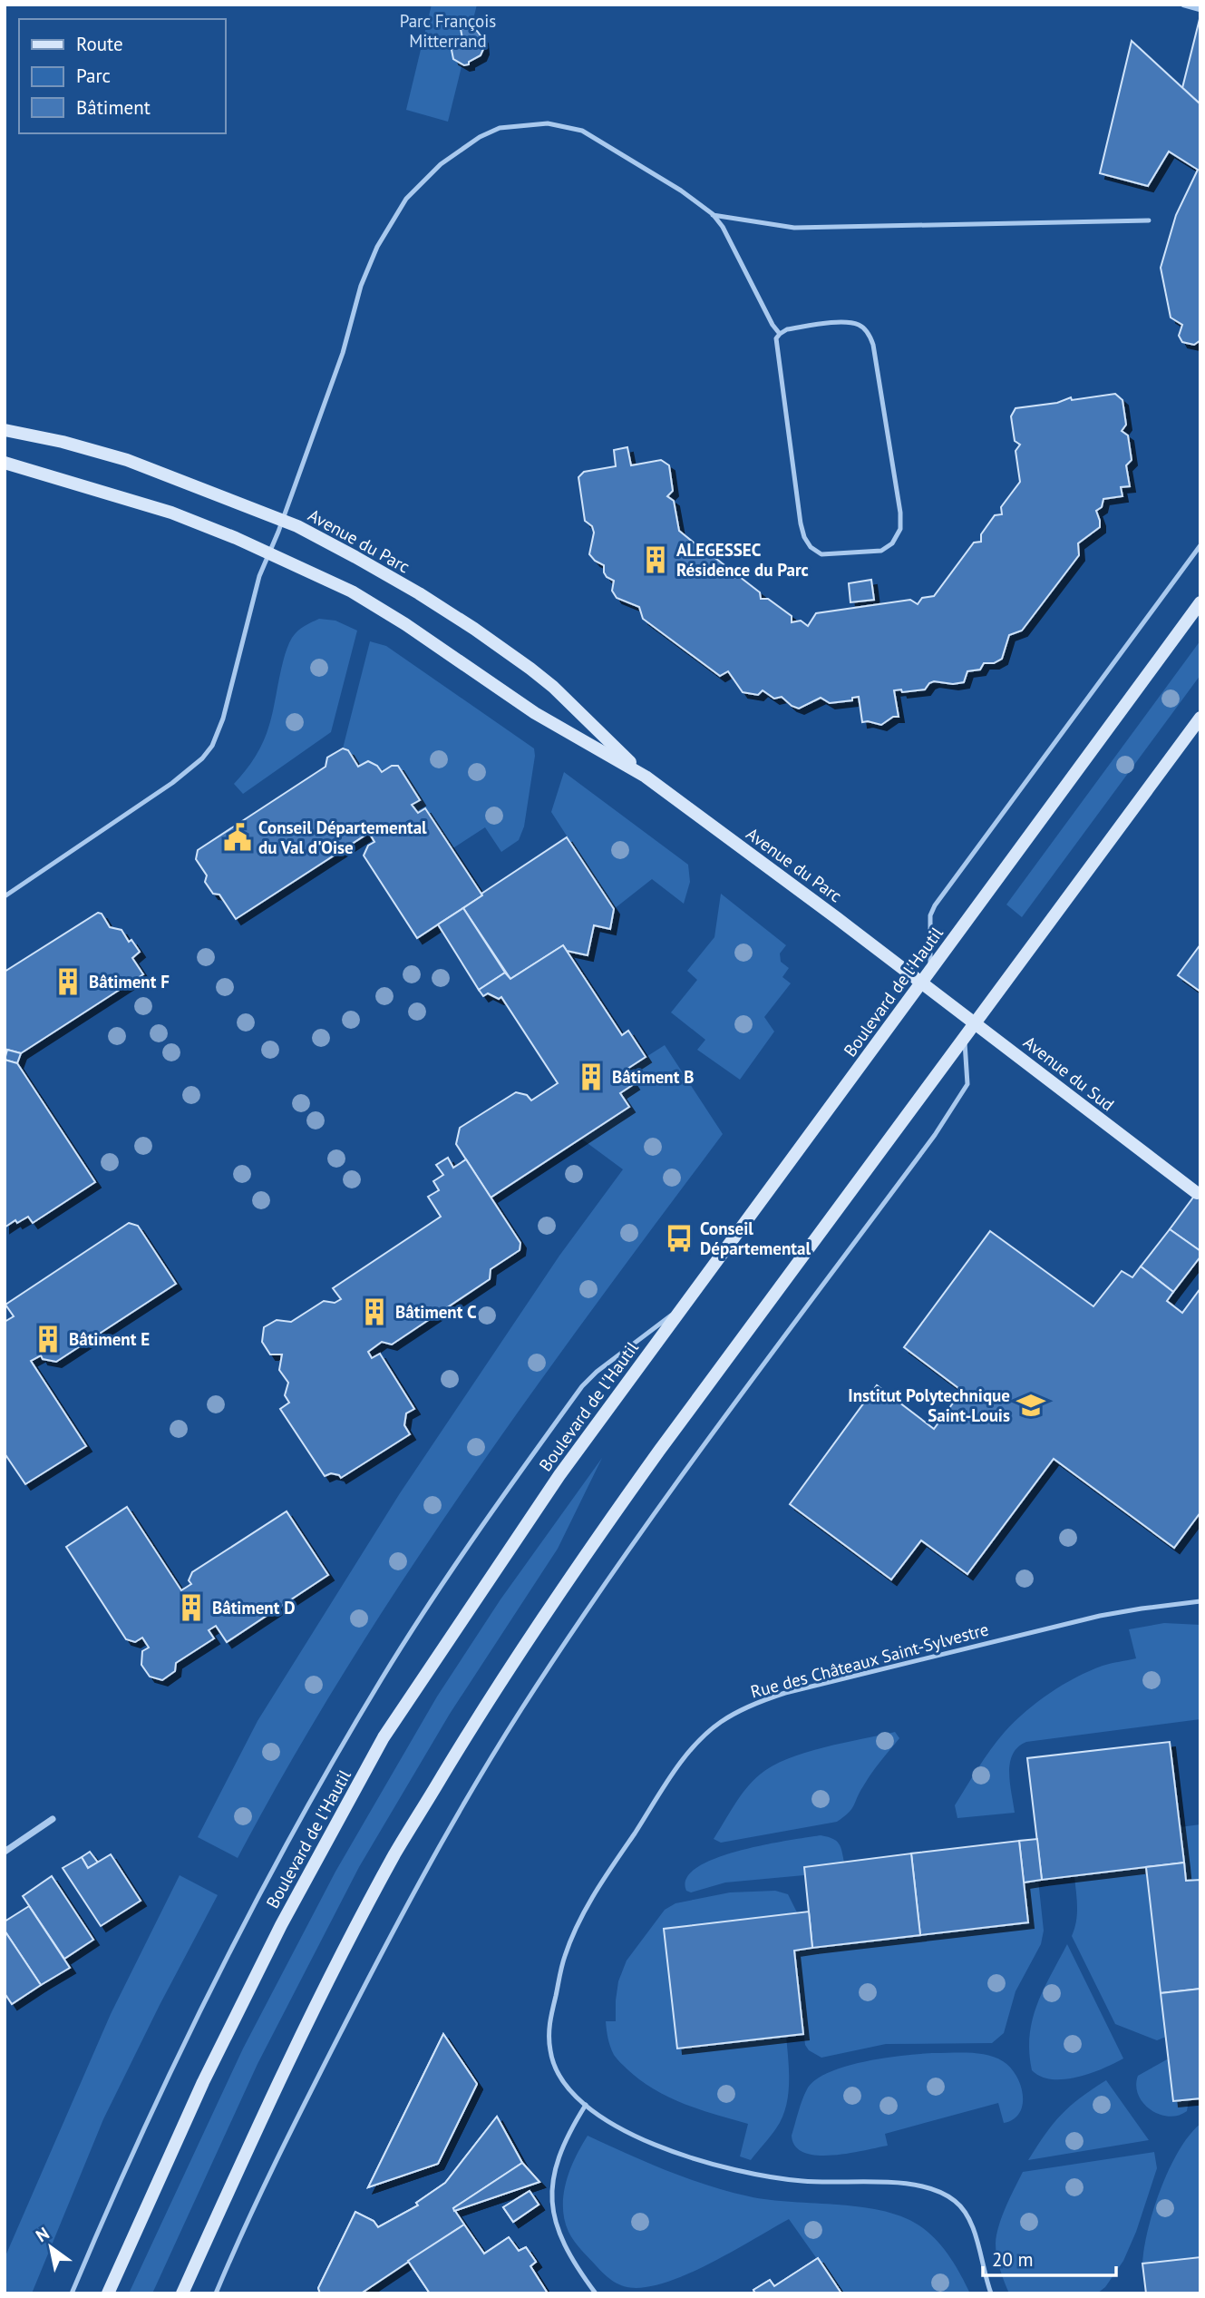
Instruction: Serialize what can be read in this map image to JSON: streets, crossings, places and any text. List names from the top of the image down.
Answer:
{
  "streets": {
    "main road": ["Avenue du Parc", "Boulevard de l'Hautil", "Avenue du Sud"],
    "lane": ["Rue des Châteaux Saint-Sylvestre"]
  },
  "crossings": [
    ["Avenue du Parc", "Boulevard de l'Hautil"],
    ["Avenue du Parc", "Avenue du Sud"],
    ["Boulevard de l'Hautil", "Avenue du Sud"]
  ],
  "parks": ["Parc François Mitterrand"],
  "places": {
    "building": [
      "ALEGESSEC Résidence du Parc",
      "Bâtiment F",
      "Bâtiment B",
      "Bâtiment C",
      "Bâtiment E",
      "Bâtiment D"
    ],
    "public building": ["Conseil Départemental du Val d'Oise"],
    "bus stop": ["Conseil Départemental"],
    "school or university": ["Institut Polytechnique Saint-Louis"]
  },
  "legend": ["Route", "Parc", "Bâtiment"],
  "scale_bar": "20 m",
  "north": "top left"
}
